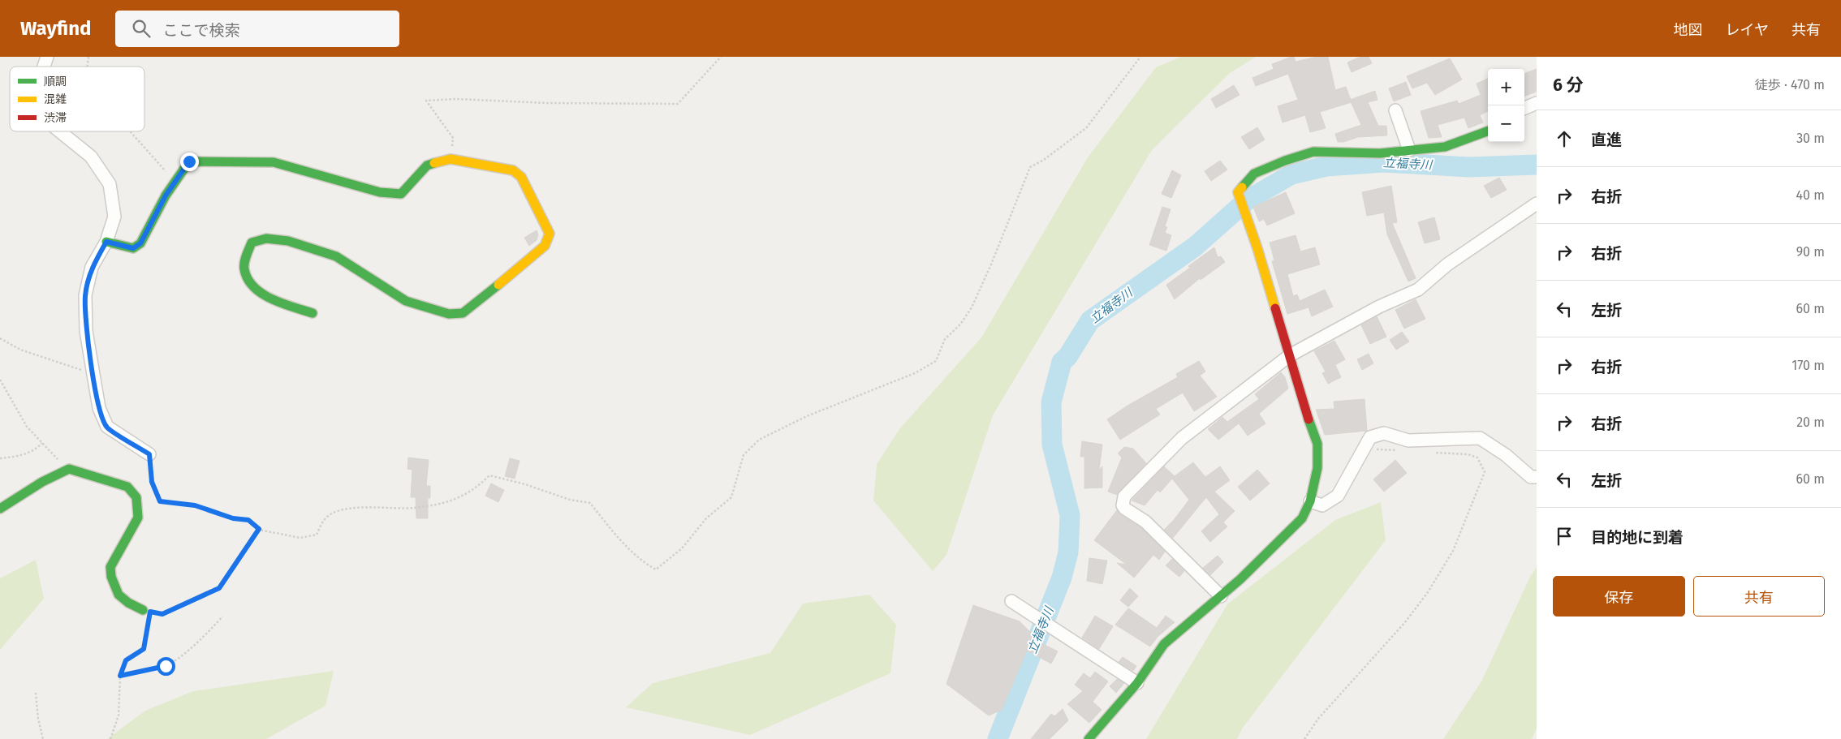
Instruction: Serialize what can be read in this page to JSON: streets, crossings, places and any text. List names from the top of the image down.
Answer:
{
  "water": ["立福寺川"],
  "legend": ["順調", "混雑", "渋滞"],
  "page": {
    "header": "Wayfind",
    "search": "ここで検索",
    "nav": ["地図", "レイヤ", "共有"],
    "heading": ["6 分", "徒歩 · 470 m"],
    "map_buttons": ["+", "−"],
    "list": [
      ["直進", "30 m"],
      ["右折", "40 m"],
      ["右折", "90 m"],
      ["左折", "60 m"],
      ["右折", "170 m"],
      ["右折", "20 m"],
      ["左折", "60 m"],
      "目的地に到着"
    ],
    "buttons": ["保存", "共有"]
  }
}
